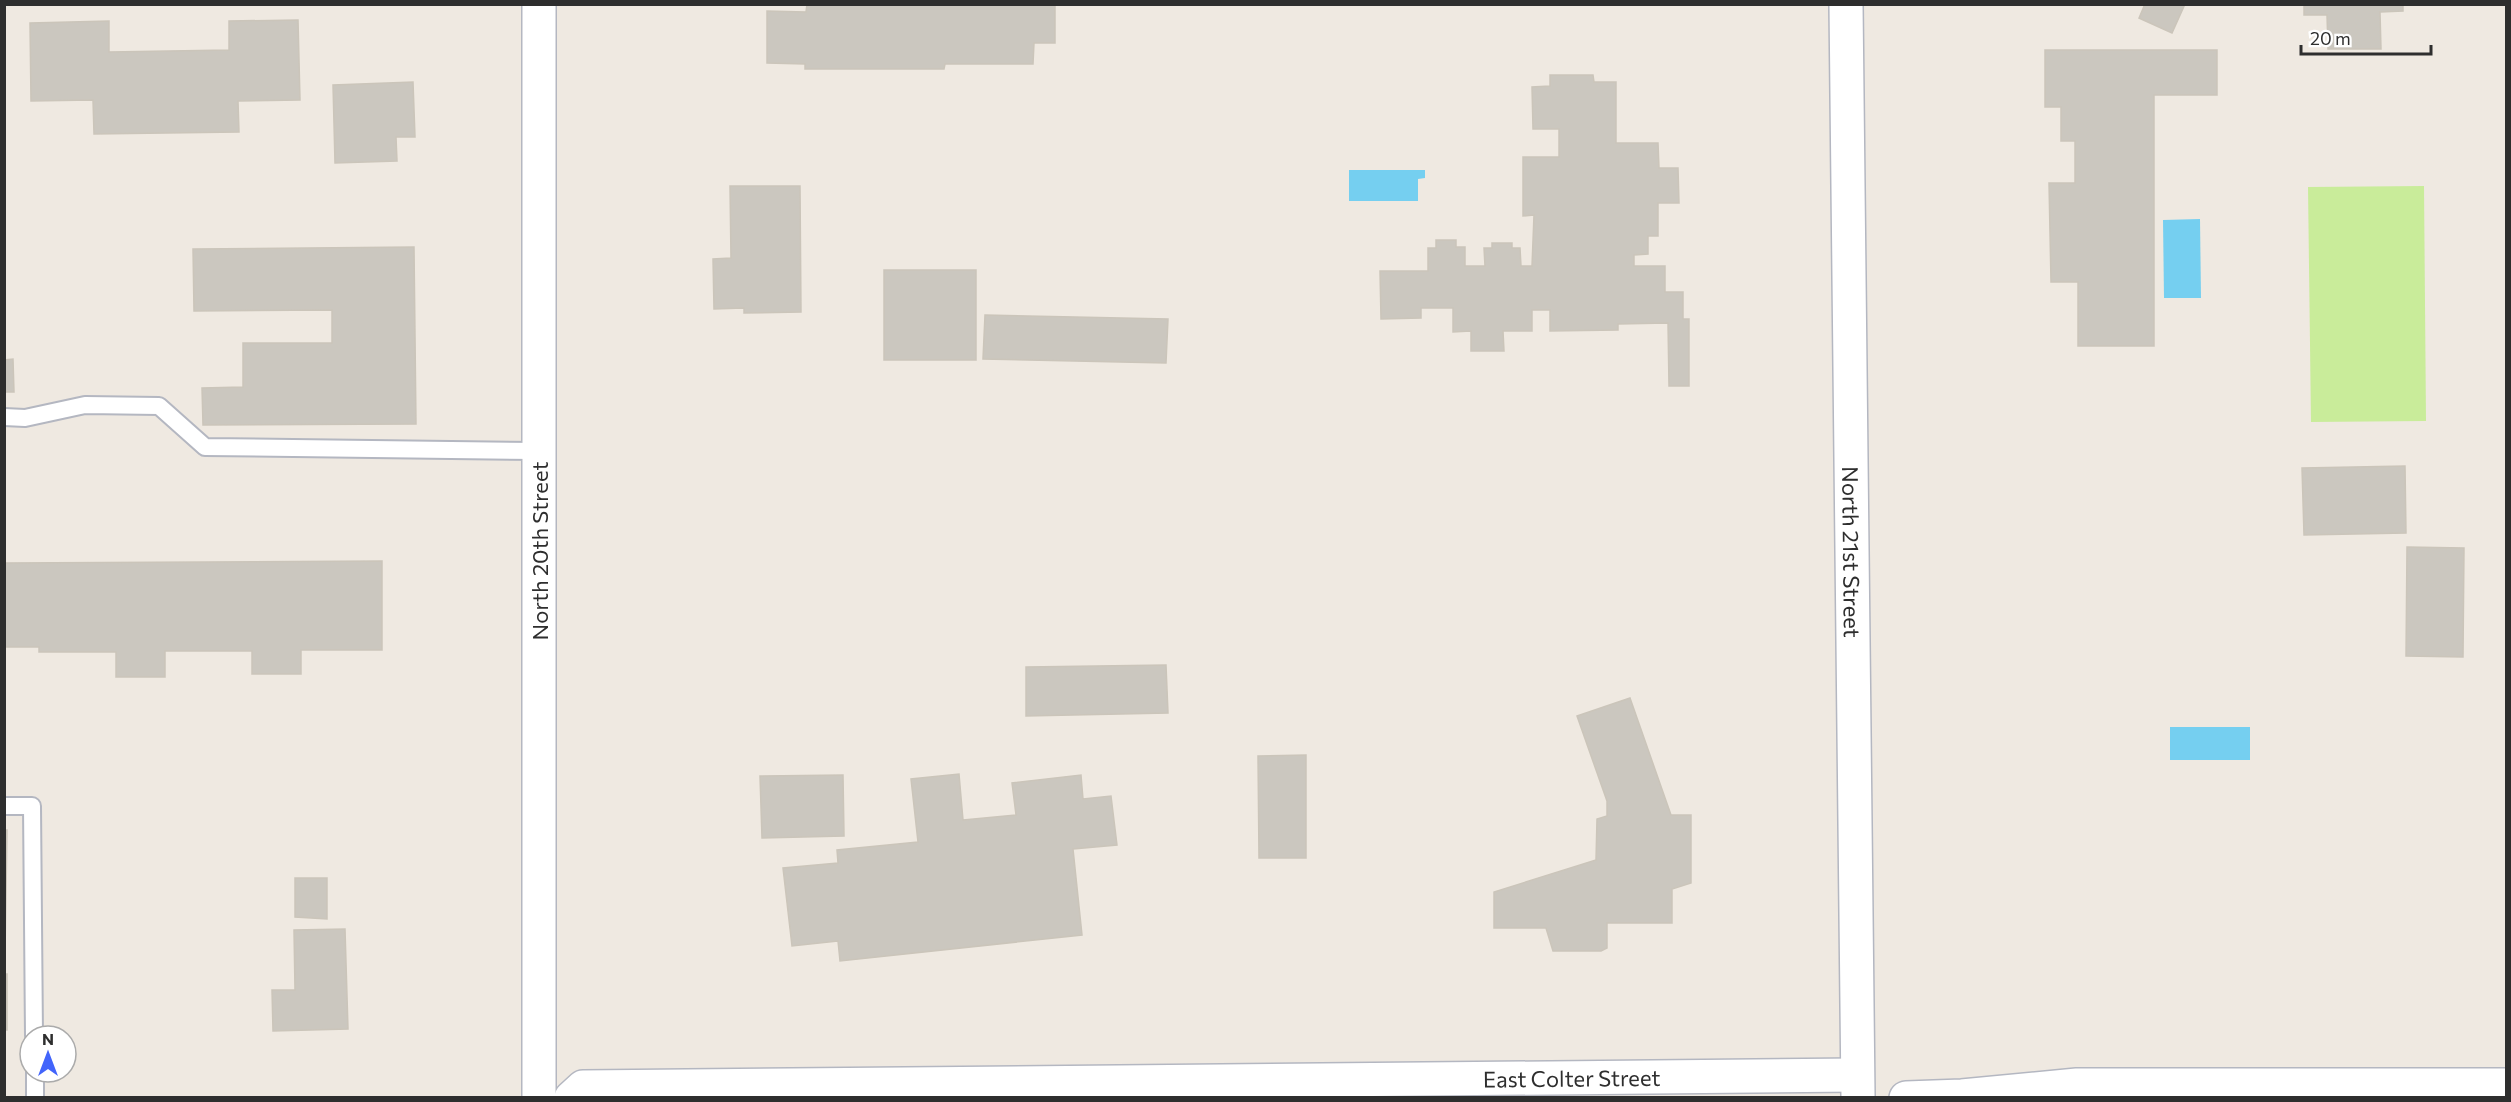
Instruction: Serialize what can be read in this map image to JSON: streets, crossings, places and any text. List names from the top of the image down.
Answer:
{
  "streets": {
    "street": ["North 20th Street", "North 21st Street", "East Colter Street"]
  },
  "crossings": [
    ["North 21st Street", "East Colter Street"]
  ],
  "scale_bar": "20 m",
  "north": "top"
}
